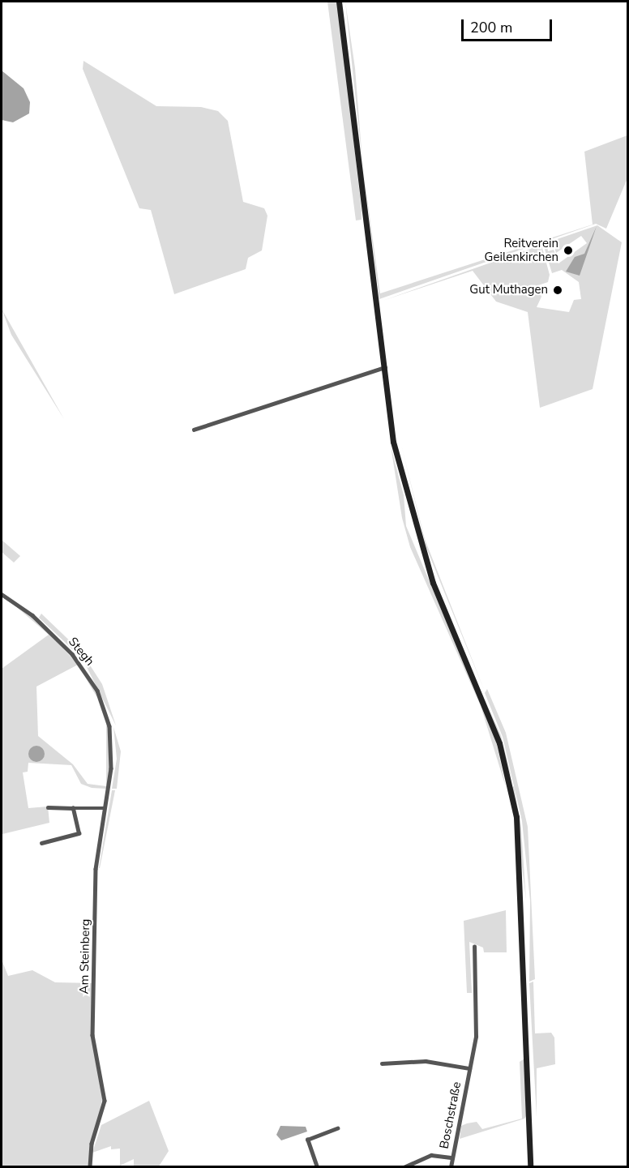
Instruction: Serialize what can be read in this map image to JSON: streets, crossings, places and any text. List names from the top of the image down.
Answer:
{
  "streets": {
    "street": ["Stegh", "Am Steinberg", "Boschstraße"]
  },
  "crossings": [
    ["Stegh", "Am Steinberg"]
  ],
  "places": ["Reitverein Geilenkirchen", "Gut Muthagen"],
  "scale_bar": "200 m"
}
